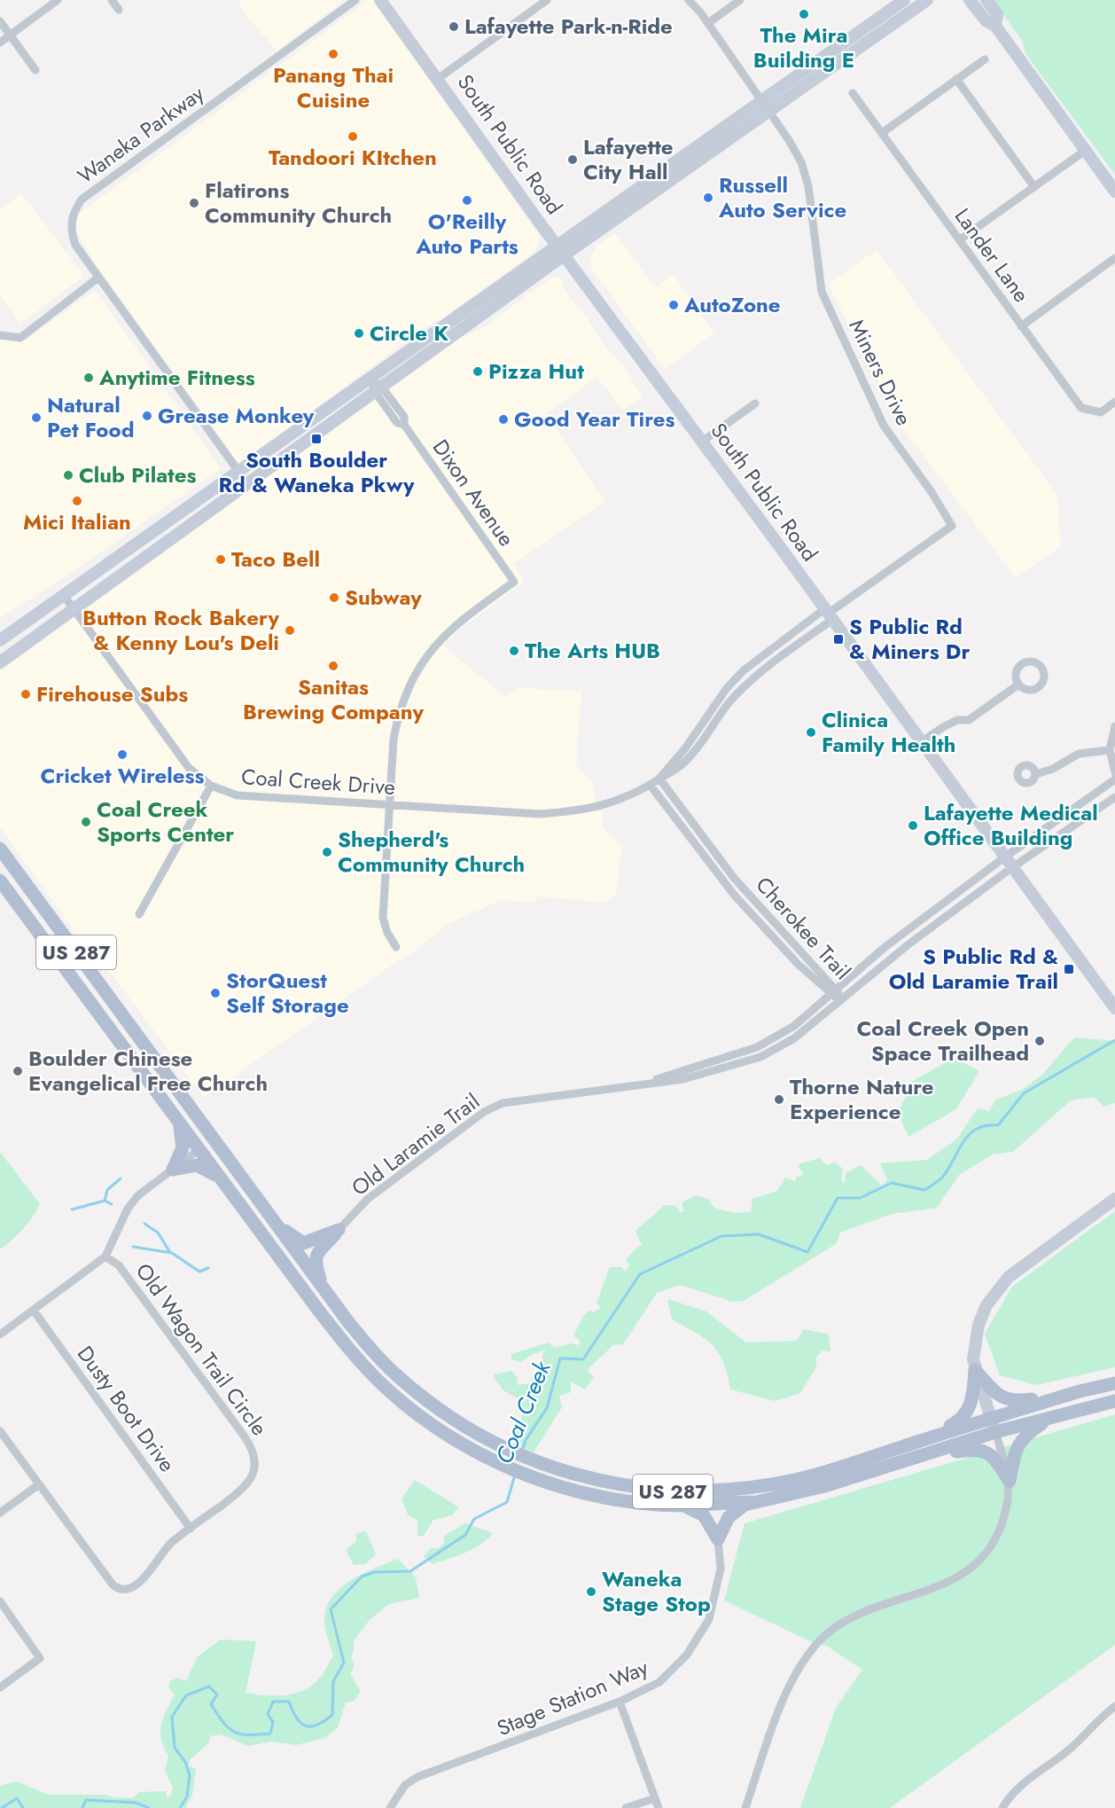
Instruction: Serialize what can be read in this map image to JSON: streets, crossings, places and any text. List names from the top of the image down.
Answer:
{
  "streets": {
    "main road": ["South Public Road", "US 287"],
    "street": [
      "Waneka Parkway",
      "Lander Lane",
      "Miners Drive",
      "Dixon Avenue",
      "Coal Creek Drive",
      "Cherokee Trail",
      "Old Laramie Trail",
      "Old Wagon Trail Circle",
      "Dusty Boot Drive",
      "Stage Station Way"
    ]
  },
  "crossings": [
    ["South Public Road", "Miners Drive"],
    ["South Public Road", "Old Laramie Trail"],
    ["Dixon Avenue", "Coal Creek Drive"],
    ["Coal Creek Drive", "Cherokee Trail"],
    ["Cherokee Trail", "Old Laramie Trail"],
    ["US 287", "Old Wagon Trail Circle"],
    ["Old Wagon Trail Circle", "Dusty Boot Drive"]
  ],
  "water": ["Coal Creek"],
  "places": {
    "other": [
      "The Mira Building E",
      "Lafayette Park-n-Ride",
      "Panang Thai Cuisine",
      "Tandoori KItchen",
      "Lafayette City Hall",
      "Russell Auto Service",
      "O'Reilly Auto Parts",
      "Flatirons Community Church",
      "AutoZone",
      "Circle K",
      "Pizza Hut",
      "Anytime Fitness",
      "Grease Monkey",
      "Natural Pet Food",
      "Good Year Tires",
      "Club Pilates",
      "Mici Italian",
      "Taco Bell",
      "Subway",
      "Button Rock Bakery & Kenny Lou's Deli",
      "The Arts HUB",
      "Sanitas Brewing Company",
      "Firehouse Subs",
      "Clinica Family Health",
      "Cricket Wireless",
      "Coal Creek Sports Center",
      "Lafayette Medical Office Building",
      "Shepherd's Community Church",
      "StorQuest Self Storage",
      "Coal Creek Open Space Trailhead",
      "Boulder Chinese Evangelical Free Church",
      "Thorne Nature Experience",
      "Waneka Stage Stop"
    ],
    "transit": ["South Boulder Rd & Waneka Pkwy", "S Public Rd & Miners Dr", "S Public Rd & Old Laramie Trail"]
  }
}
